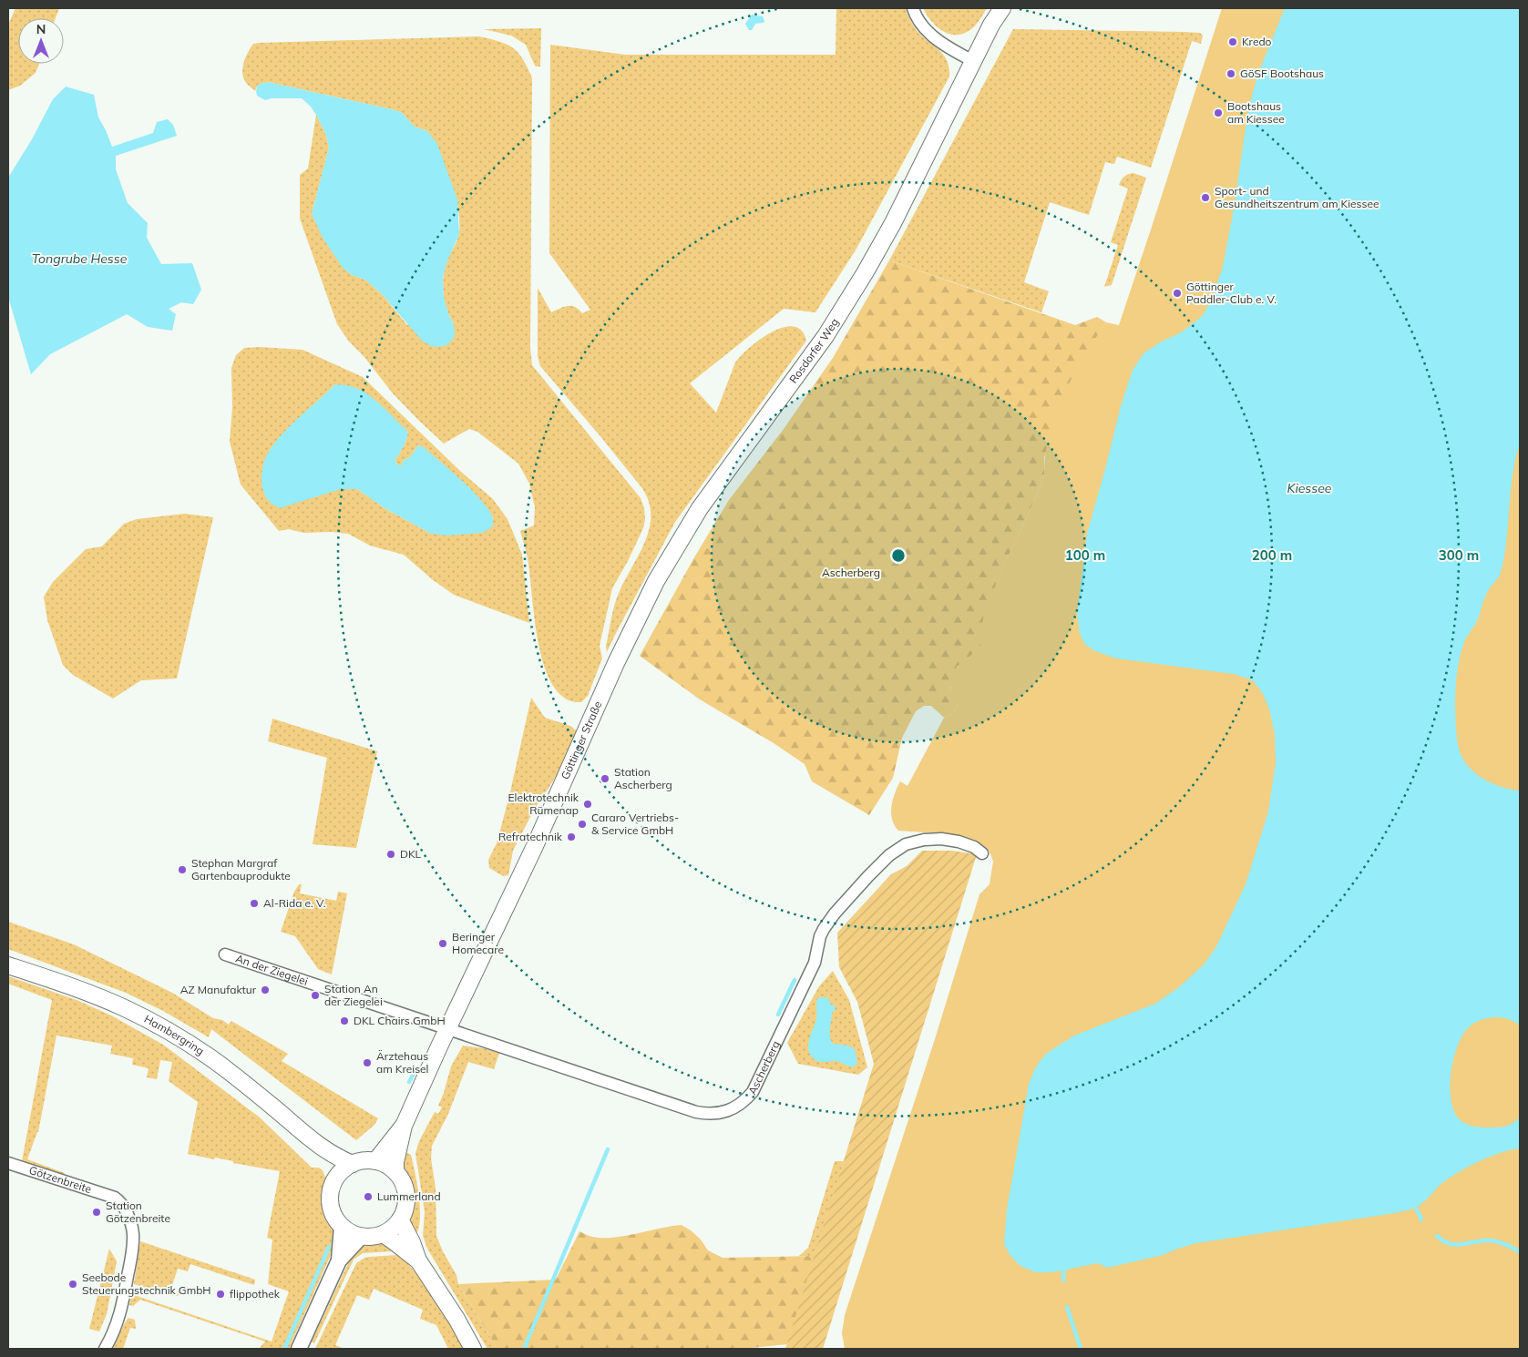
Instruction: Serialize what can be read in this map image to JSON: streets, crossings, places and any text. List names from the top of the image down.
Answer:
{
  "streets": {
    "main road": ["Rosdorfer Weg", "Göttinger Straße", "Hambergring"],
    "street": ["An der Ziegelei", "Ascherberg", "Götzenbreite"]
  },
  "crossings": [
    ["Rosdorfer Weg", "Göttinger Straße"],
    ["Göttinger Straße", "An der Ziegelei"],
    ["Göttinger Straße", "Hambergring"],
    ["Göttinger Straße", "Ascherberg"],
    ["An der Ziegelei", "Ascherberg"]
  ],
  "water": ["Tongrube Hesse", "Kiessee"],
  "parks": ["Ascherberg"],
  "places": [
    "Kredo",
    "GöSF Bootshaus",
    "Bootshaus am Kiessee",
    "Sport- und Gesundheitszentrum am Kiessee",
    "Göttinger Paddler-Club e. V.",
    "Station Ascherberg",
    "Elektrotechnik Rümenap",
    "Cararo Vertriebs- & Service GmbH",
    "Refratechnik",
    "DKL",
    "Stephan Margraf Gartenbauprodukte",
    "Al-Rida e. V.",
    "Beringer Homecare",
    "AZ Manufaktur",
    "Station An der Ziegelei",
    "DKL Chairs GmbH",
    "Ärztehaus am Kreisel",
    "Lummerland",
    "Station Götzenbreite",
    "Seebode Steuerungstechnik GmbH",
    "flippothek"
  ],
  "north": "top",
  "rings": ["100 m", "200 m", "300 m"]
}
